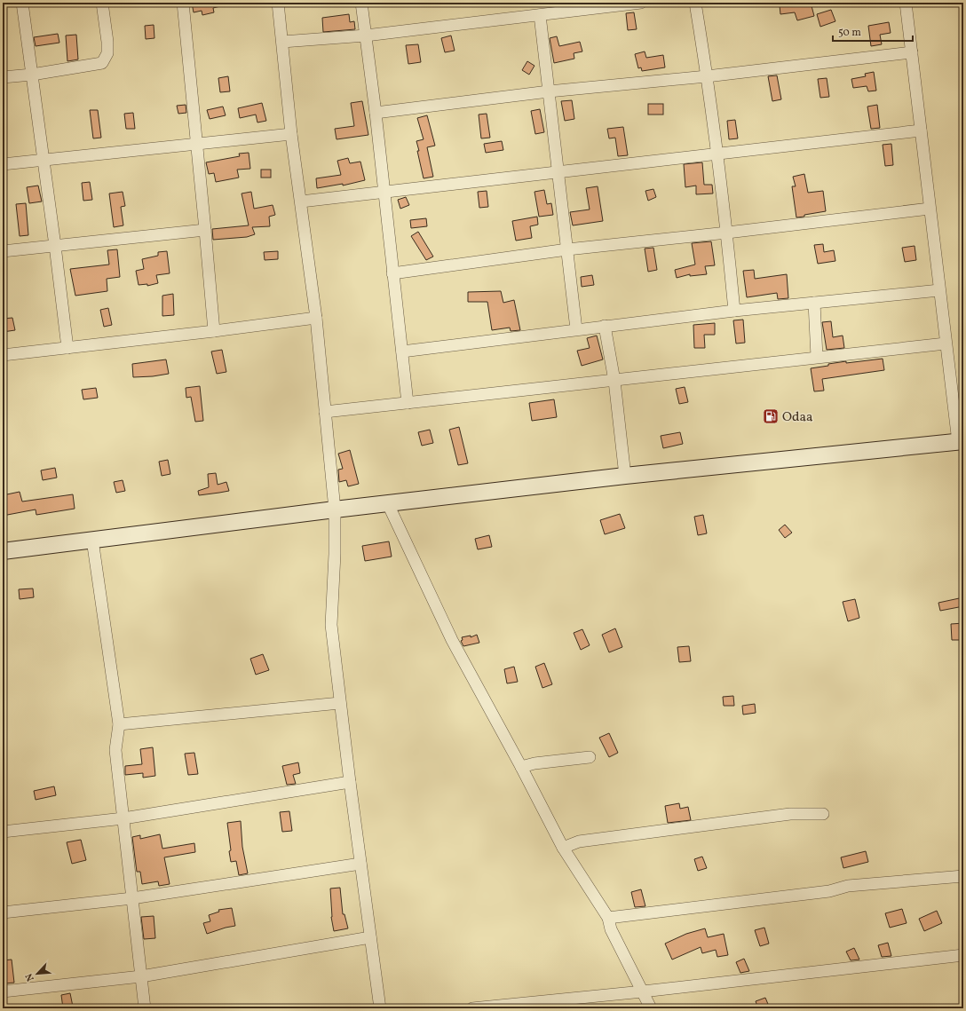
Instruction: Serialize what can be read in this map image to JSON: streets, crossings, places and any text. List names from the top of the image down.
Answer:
{
  "places": {
    "fuel station": ["Odaa"]
  },
  "scale_bar": "50 m",
  "north": "bottom left"
}
